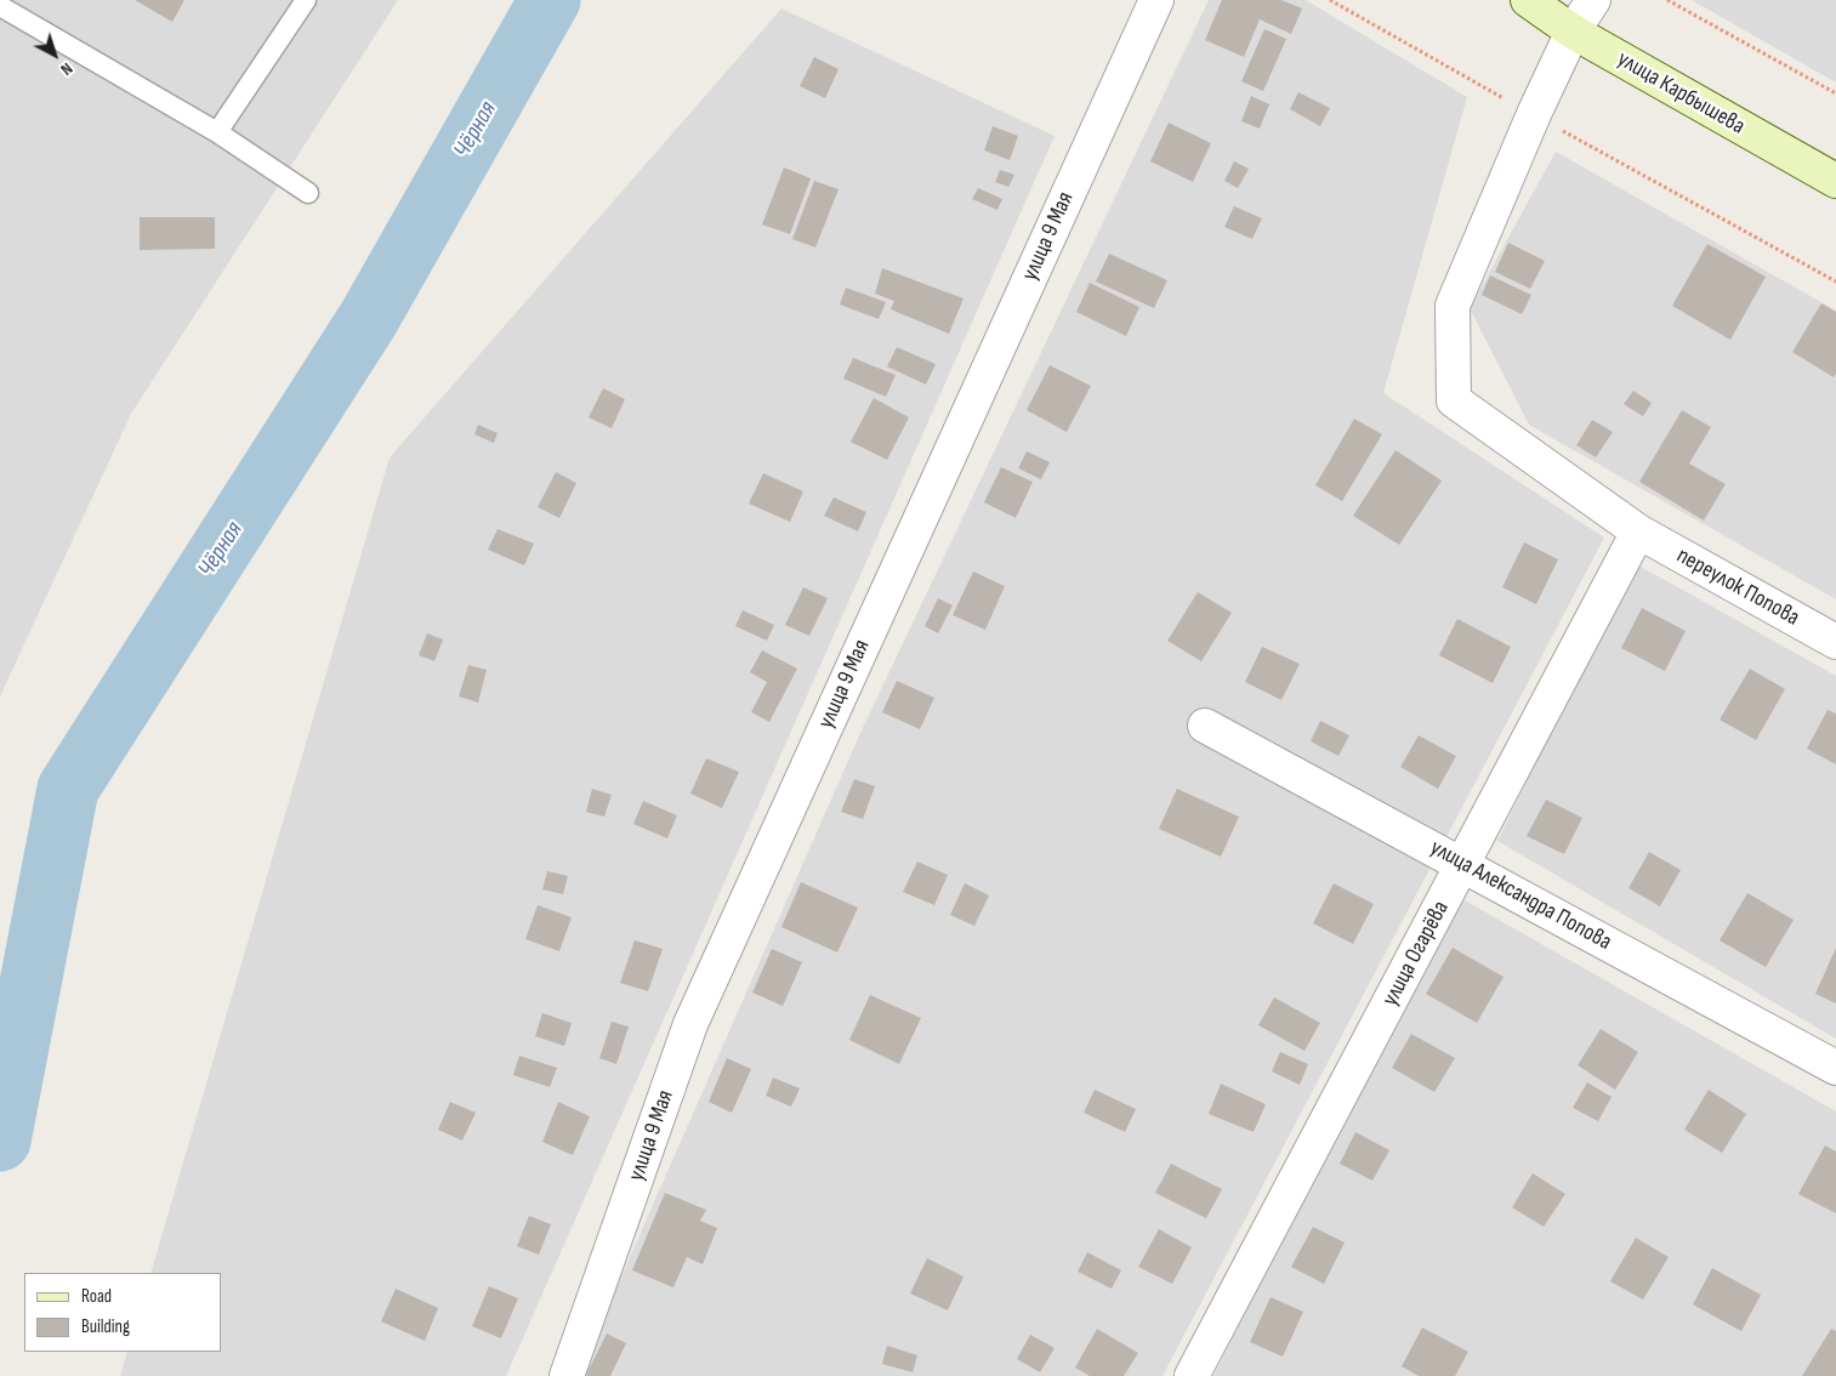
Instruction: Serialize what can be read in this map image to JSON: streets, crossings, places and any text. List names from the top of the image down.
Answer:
{
  "streets": {
    "main road": ["улица Карбышева"],
    "street": [
      "улица 9 Мая",
      "переулок Попова",
      "улица Александра Попова",
      "улица Огарёва"
    ]
  },
  "crossings": [
    ["переулок Попова", "улица Огарёва"],
    ["улица Александра Попова", "улица Огарёва"]
  ],
  "water": ["Чёрная"],
  "legend": ["Road", "Building"],
  "north": "bottom right"
}
